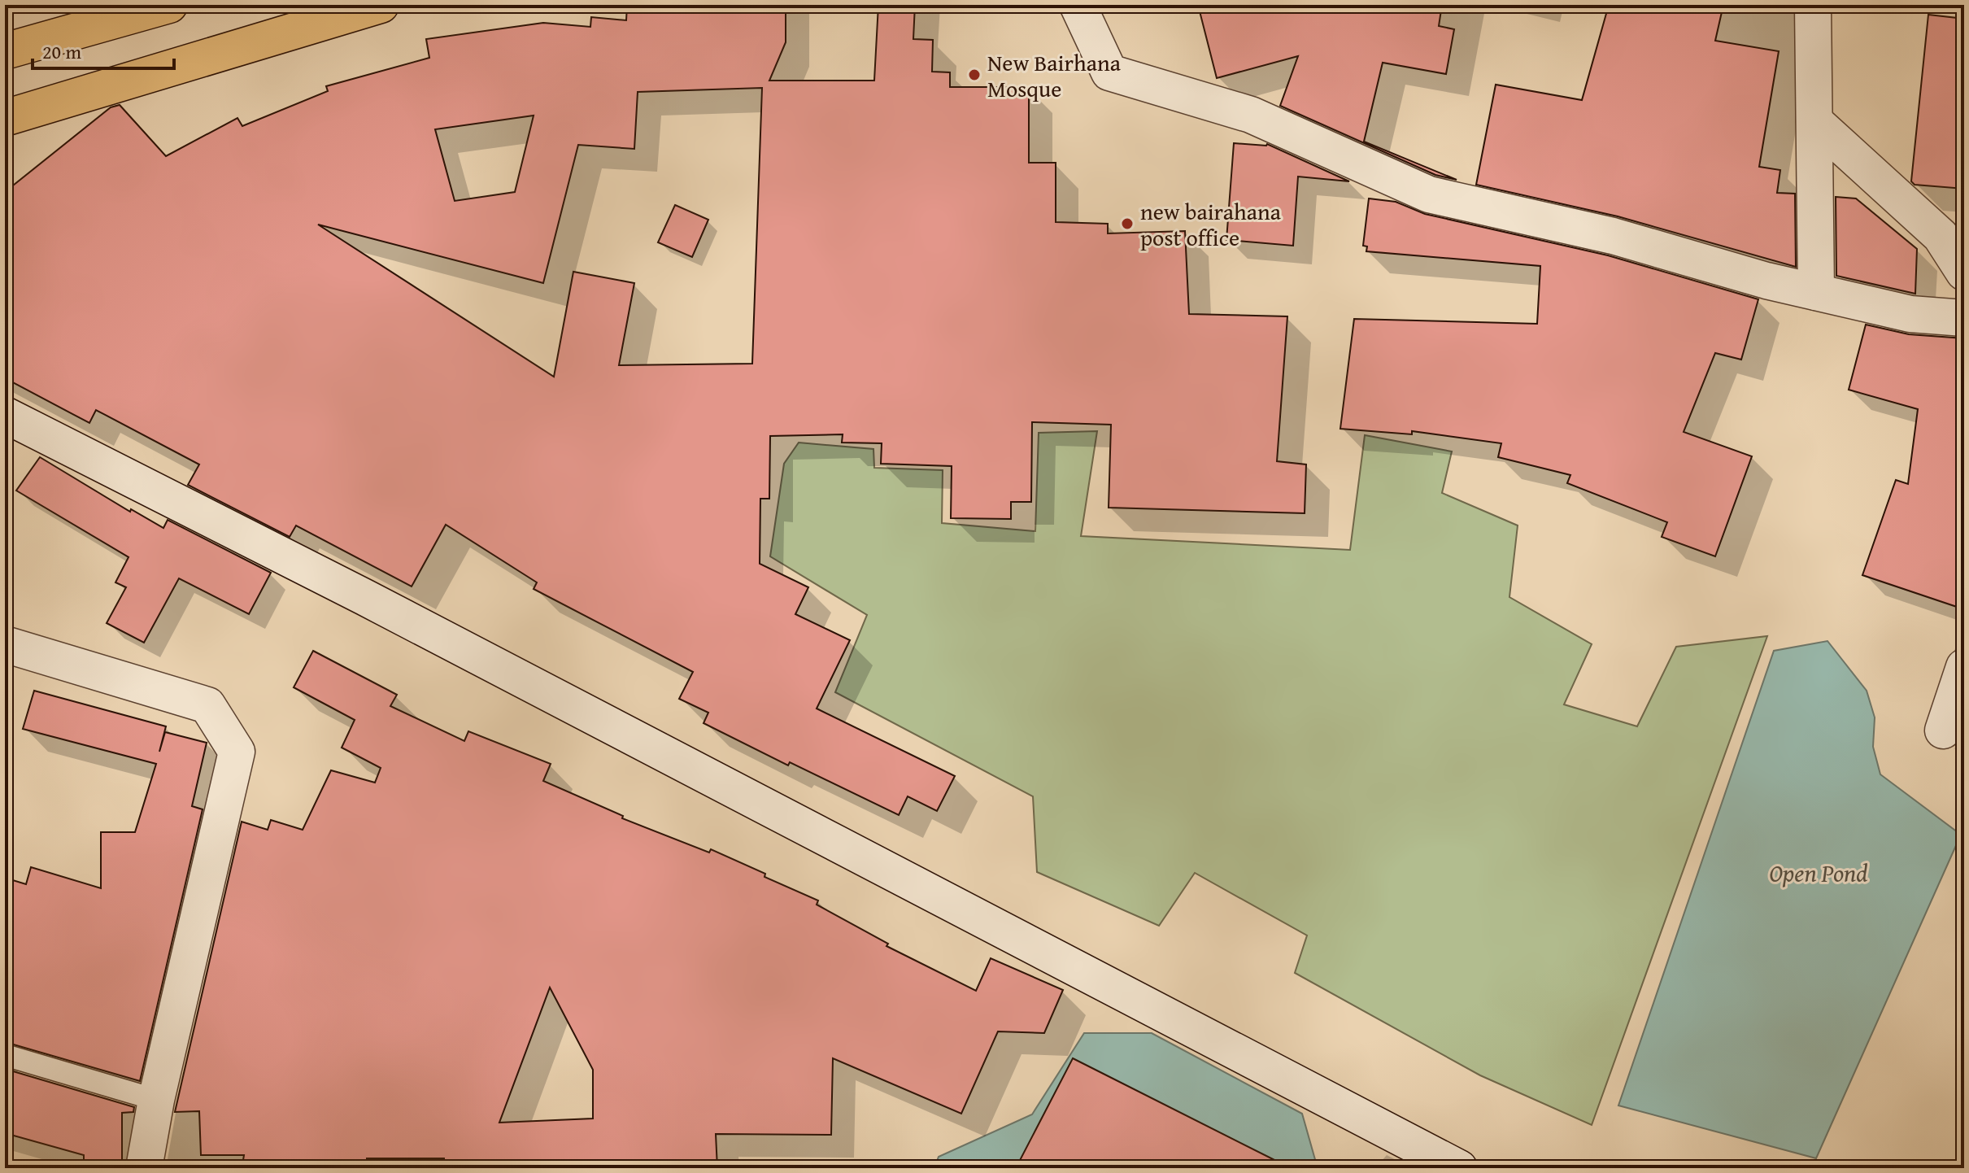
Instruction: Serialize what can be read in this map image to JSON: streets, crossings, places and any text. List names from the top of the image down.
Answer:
{
  "water": ["Open Pond"],
  "places": ["New Bairhana Mosque", "new bairahana post office"],
  "scale_bar": "20 m"
}
